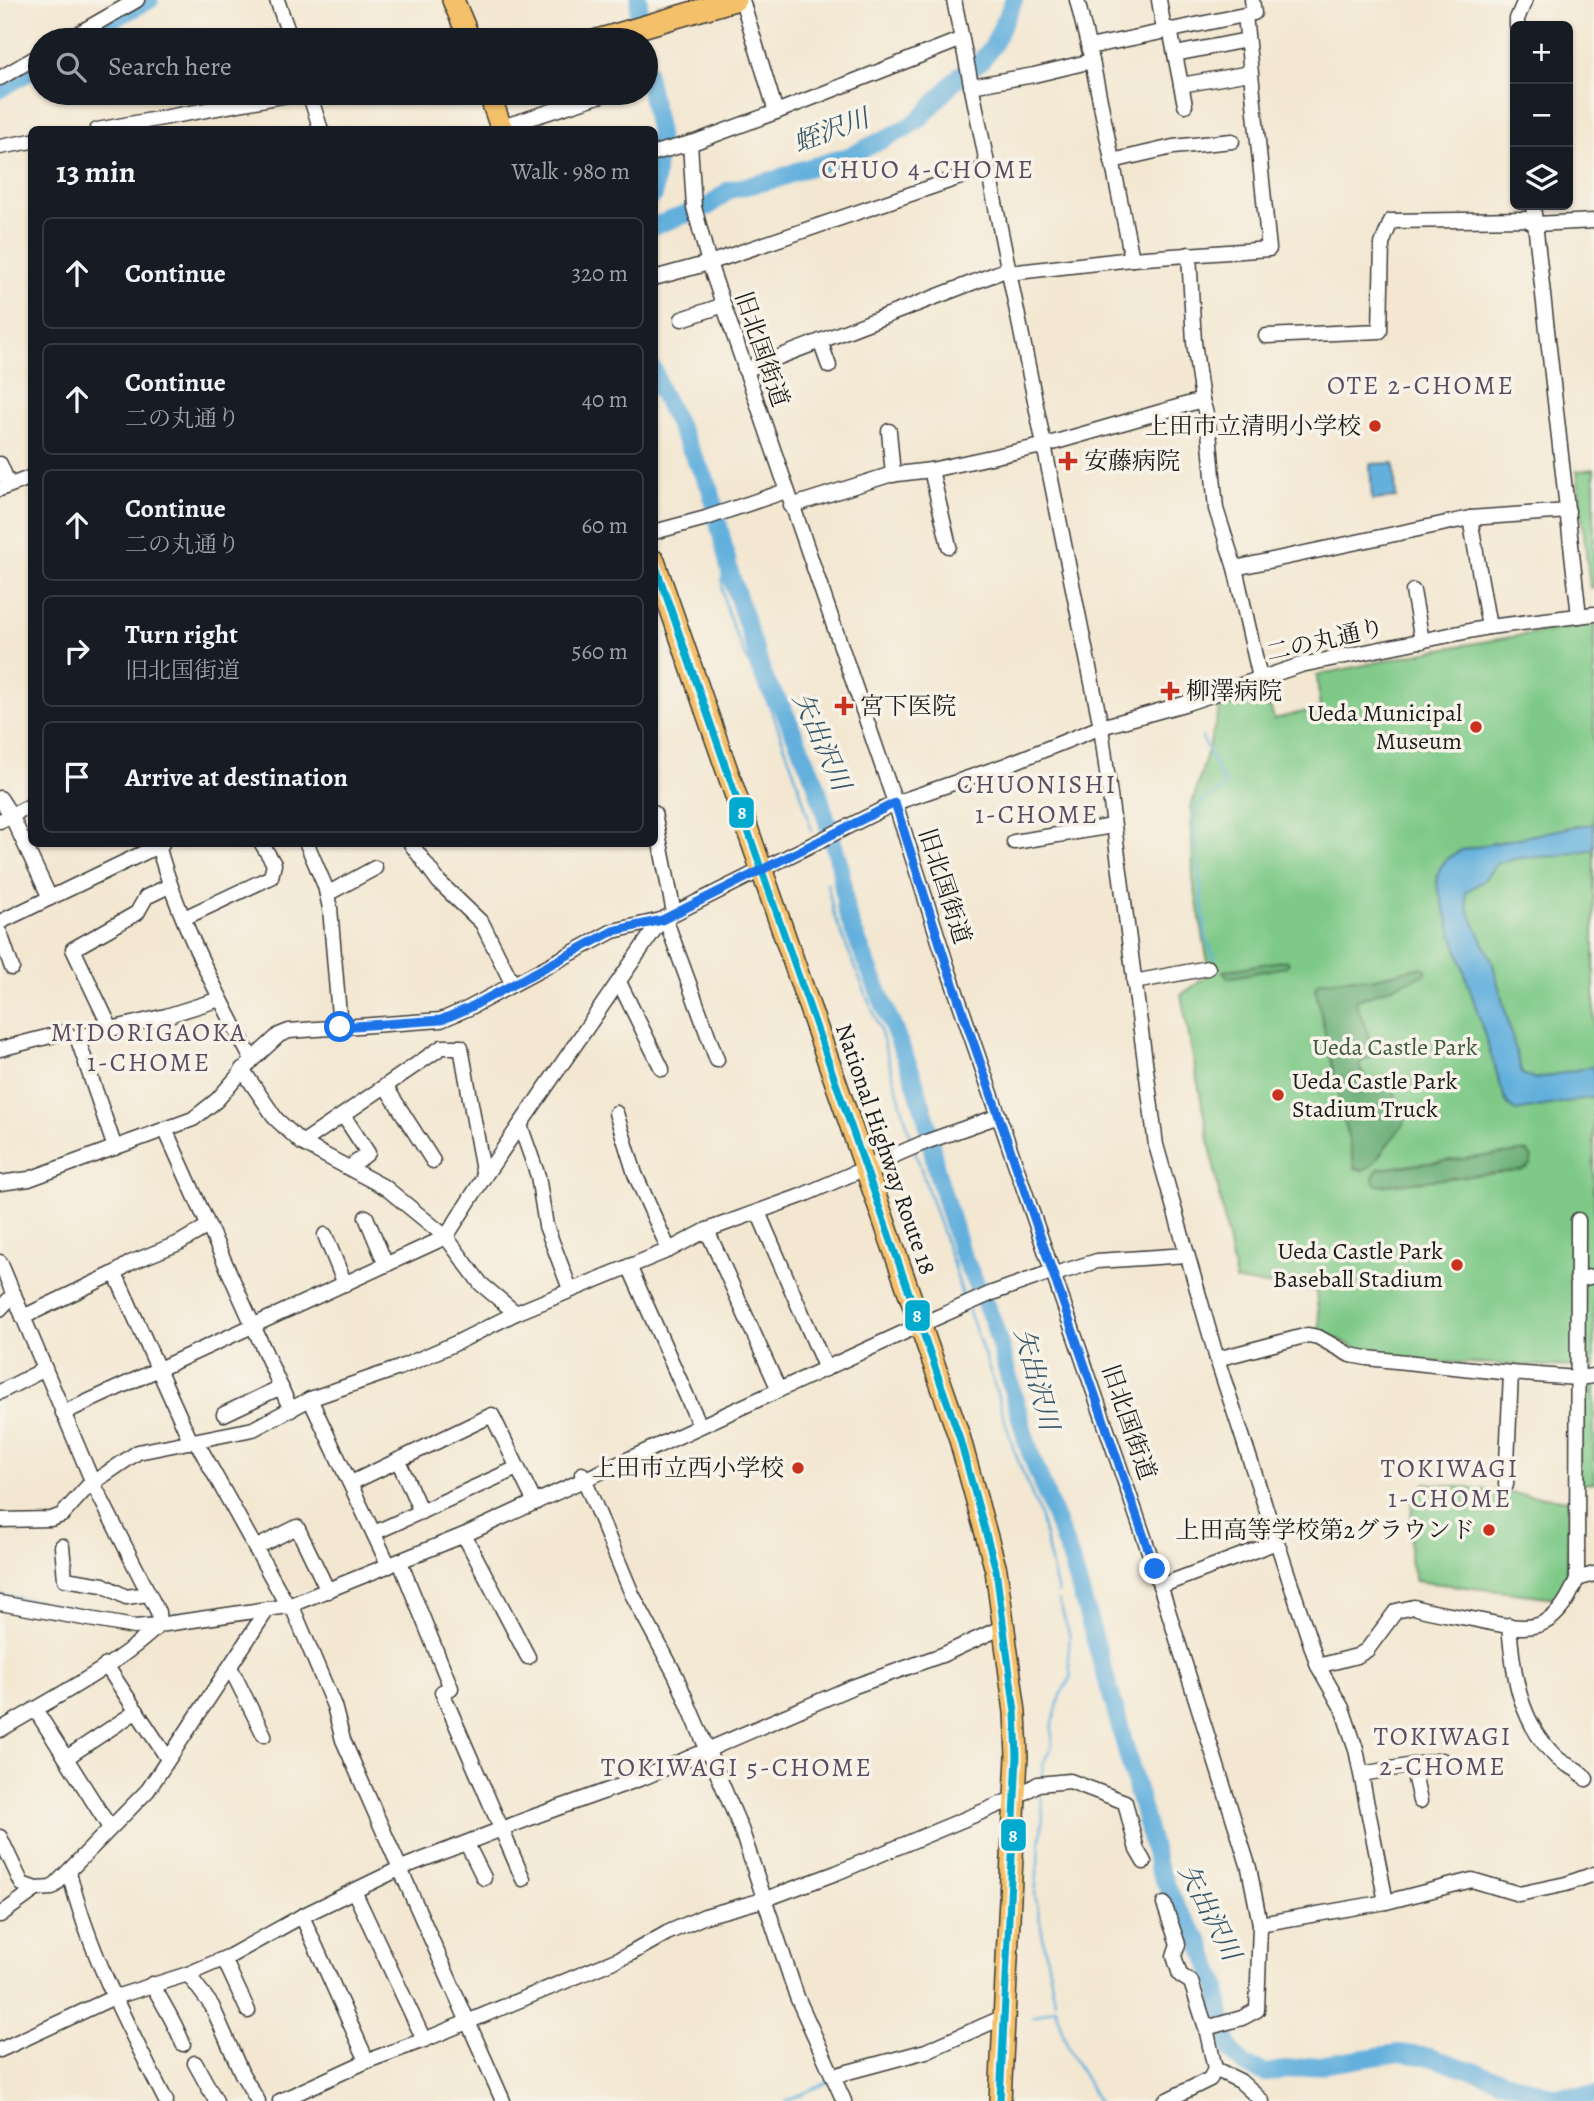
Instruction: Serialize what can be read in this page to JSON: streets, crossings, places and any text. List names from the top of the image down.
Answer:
{
  "streets": {
    "highway": ["National Highway Route 18"],
    "street": ["旧北国街道", "二の丸通り"]
  },
  "crossings": [
    ["旧北国街道", "二の丸通り"],
    ["二の丸通り", "National Highway Route 18"]
  ],
  "districts": [
    "CHUO 4-CHOME",
    "OTE 2-CHOME",
    "CHUONISHI 1-CHOME",
    "MIDORIGAOKA 1-CHOME",
    "TOKIWAGI 1-CHOME",
    "TOKIWAGI 2-CHOME",
    "TOKIWAGI 5-CHOME"
  ],
  "water": ["蛭沢川", "矢出沢川"],
  "parks": ["Ueda Castle Park"],
  "places": {
    "other": [
      "上田市立清明小学校",
      "Ueda Municipal Museum",
      "Ueda Castle Park Stadium Truck",
      "Ueda Castle Park Baseball Stadium",
      "上田市立西小学校",
      "上田高等学校第2グラウンド"
    ],
    "health": ["安藤病院", "柳澤病院", "宮下医院"]
  },
  "lines": ["transit line 8"],
  "page": {
    "map_buttons": ["+", "−"],
    "search": "Search here",
    "heading": ["13 min", "Walk · 980 m"],
    "list": [
      ["Continue", "320 m"],
      ["Continue", "二の丸通り", "40 m"],
      ["Continue", "二の丸通り", "60 m"],
      ["Turn right", "旧北国街道", "560 m"],
      "Arrive at destination"
    ]
  }
}
